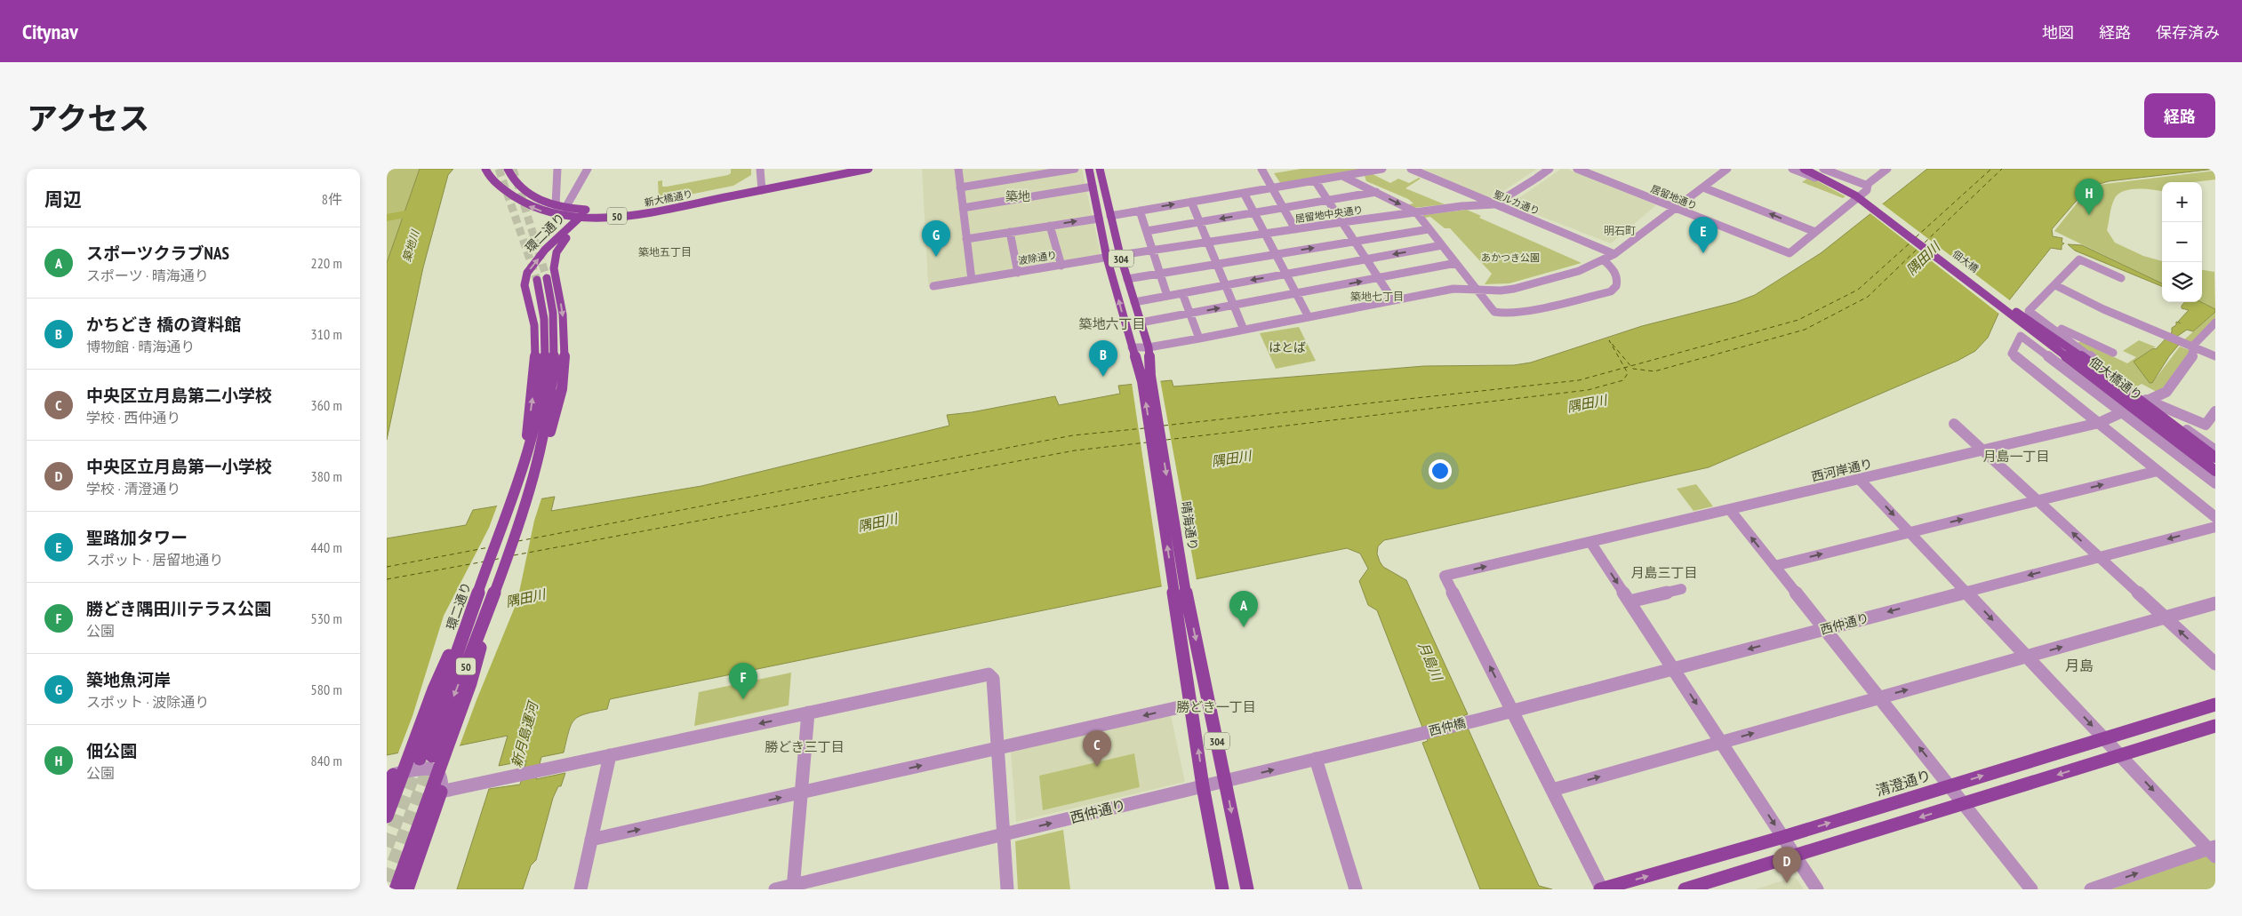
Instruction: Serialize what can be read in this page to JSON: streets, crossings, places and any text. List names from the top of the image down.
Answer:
{
  "streets": {
    "main road": [
      "新大橋通り",
      "50",
      "環二通り",
      "304",
      "佃大橋",
      "佃大橋通り",
      "晴海通り",
      "清澄通り"
    ],
    "street": [
      "居留地通り",
      "聖ルカ通り",
      "居留地中央通り",
      "波除通り",
      "西河岸通り",
      "西仲通り",
      "西仲橋"
    ]
  },
  "crossings": [
    ["新大橋通り", "環二通り"],
    ["聖ルカ通り", "居留地中央通り"],
    ["居留地中央通り", "波除通り"],
    ["居留地中央通り", "晴海通り"],
    ["50", "環二通り"],
    ["波除通り", "晴海通り"],
    ["佃大橋", "佃大橋通り"],
    ["西河岸通り", "西仲通り"],
    ["晴海通り", "西仲通り"],
    ["西仲通り", "西仲橋"]
  ],
  "districts": [
    "築地",
    "明石町",
    "築地五丁目",
    "築地七丁目",
    "築地六丁目",
    "月島一丁目",
    "月島三丁目",
    "月島",
    "勝どき一丁目",
    "勝どき三丁目"
  ],
  "water": [
    "築地川",
    "隅田川",
    "月島川",
    "新月島運河"
  ],
  "parks": ["あかつき公園", "はとば"],
  "page": {
    "header": "Citynav",
    "nav": ["地図", "経路", "保存済み"],
    "title": "アクセス",
    "buttons": "経路",
    "heading": ["周辺", "8件"],
    "pins": [
      "H",
      "E",
      "G",
      "B",
      "A",
      "F",
      "C",
      "D"
    ],
    "map_buttons": ["+", "−"],
    "list": [
      {
        "mark": "A",
        "name": "スポーツクラブNAS",
        "note": "スポーツ · 晴海通り",
        "value": "220 m"
      },
      {
        "mark": "B",
        "name": "かちどき 橋の資料館",
        "note": "博物館 · 晴海通り",
        "value": "310 m"
      },
      {
        "mark": "C",
        "name": "中央区立月島第二小学校",
        "note": "学校 · 西仲通り",
        "value": "360 m"
      },
      {
        "mark": "D",
        "name": "中央区立月島第一小学校",
        "note": "学校 · 清澄通り",
        "value": "380 m"
      },
      {
        "mark": "E",
        "name": "聖路加タワー",
        "note": "スポット · 居留地通り",
        "value": "440 m"
      },
      {
        "mark": "F",
        "name": "勝どき隅田川テラス公園",
        "note": "公園",
        "value": "530 m"
      },
      {
        "mark": "G",
        "name": "築地魚河岸",
        "note": "スポット · 波除通り",
        "value": "580 m"
      },
      {
        "mark": "H",
        "name": "佃公園",
        "note": "公園",
        "value": "840 m"
      }
    ]
  }
}
